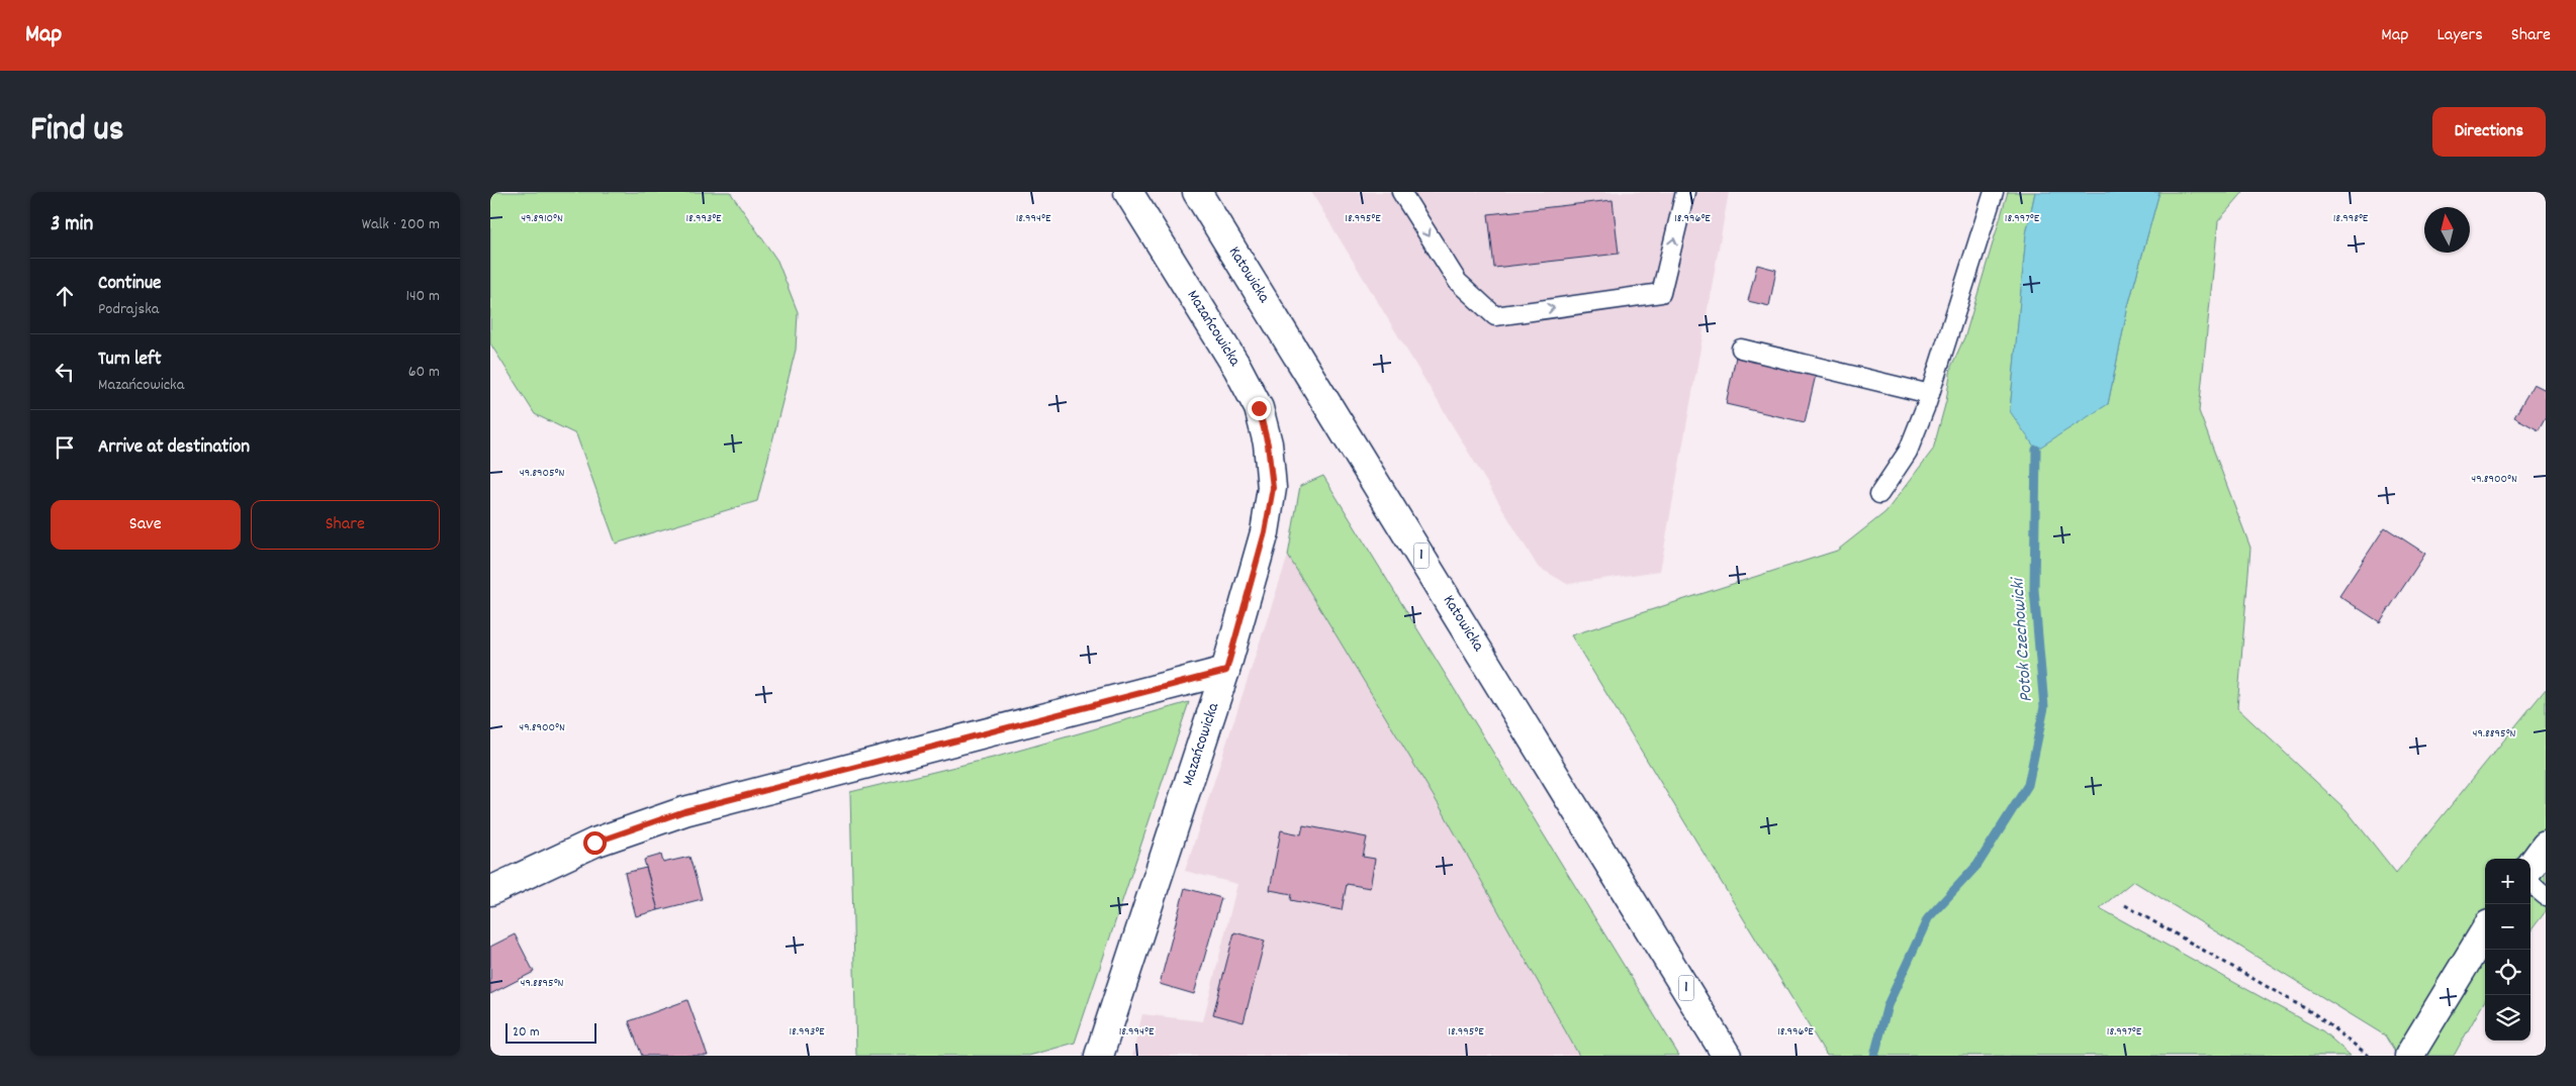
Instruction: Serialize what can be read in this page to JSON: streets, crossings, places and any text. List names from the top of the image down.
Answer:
{
  "streets": {
    "street": ["Katowicka", "Mazańcowicka", "1"]
  },
  "water": ["Potok Czechowicki"],
  "scale_bar": "20 m",
  "north": "top",
  "page": {
    "header": "Map",
    "nav": ["Map", "Layers", "Share"],
    "title": "Find us",
    "buttons": [
      "Directions",
      ["Save", "Share"]
    ],
    "heading": ["3 min", "Walk · 200 m"],
    "list": [
      ["Continue", "Podrajska", "140 m"],
      ["Turn left", "Mazańcowicka", "60 m"],
      "Arrive at destination"
    ],
    "map_buttons": ["+", "−"],
    "scale": "20 m"
  },
  "coordinates": [
    "49.8910°N",
    "18.993°E",
    "18.994°E",
    "18.995°E",
    "18.996°E",
    "18.997°E",
    "18.998°E",
    "49.8905°N",
    "49.8900°N",
    "49.8895°N"
  ]
}
